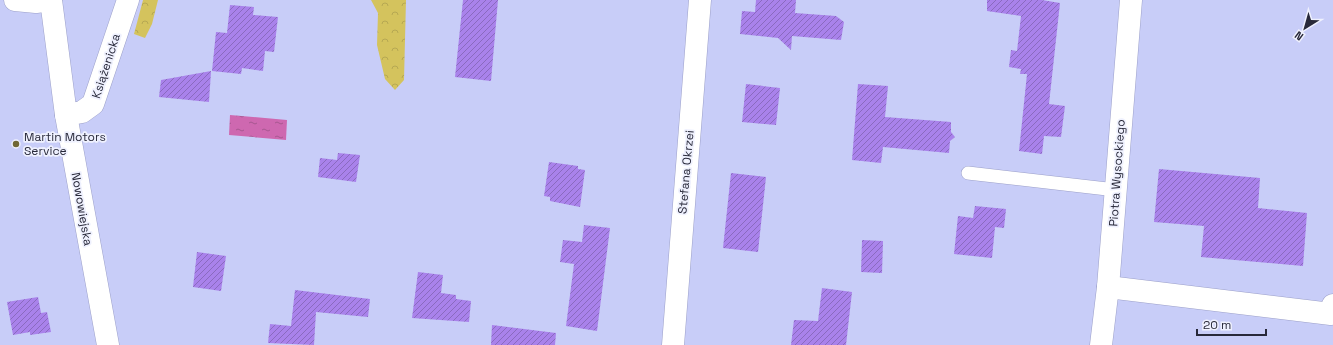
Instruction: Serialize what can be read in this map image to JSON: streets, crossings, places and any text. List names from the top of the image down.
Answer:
{
  "streets": {
    "street": [
      "Książenicka",
      "Stefana Okrzei",
      "Piotra Wysockiego",
      "Nowowiejska"
    ]
  },
  "crossings": [
    ["Książenicka", "Nowowiejska"]
  ],
  "places": ["Martin Motors Service"],
  "scale_bar": "20 m",
  "north": "bottom left"
}
